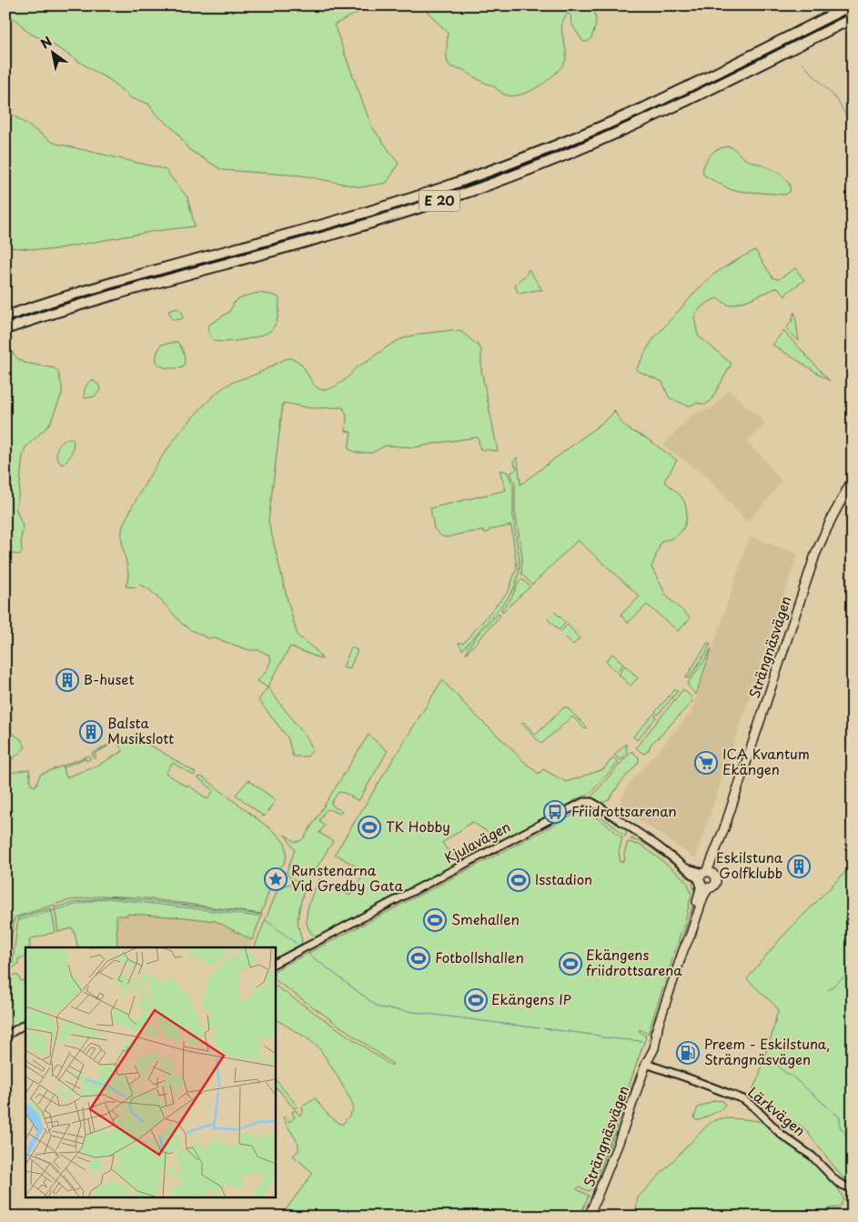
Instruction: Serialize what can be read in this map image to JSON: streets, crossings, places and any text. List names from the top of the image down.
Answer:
{
  "streets": {
    "highway": ["E 20"],
    "main road": ["Strängnäsvägen"],
    "street": ["Kjulavägen", "Lärkvägen"]
  },
  "crossings": [
    ["Strängnäsvägen", "Kjulavägen"],
    ["Strängnäsvägen", "Lärkvägen"]
  ],
  "places": {
    "building": ["B-huset", "Balsta Musikslott", "Eskilstuna Golfklubb"],
    "supermarket": ["ICA Kvantum Ekängen"],
    "bus stop": ["Friidrottsarenan"],
    "sports": [
      "TK Hobby",
      "Isstadion",
      "Smehallen",
      "Fotbollshallen",
      "Ekängens friidrottsarena",
      "Ekängens IP"
    ],
    "place": ["Runstenarna Vid Gredby Gata"],
    "fuel station": ["Preem - Eskilstuna, Strängnäsvägen"]
  },
  "north": "top left"
}
